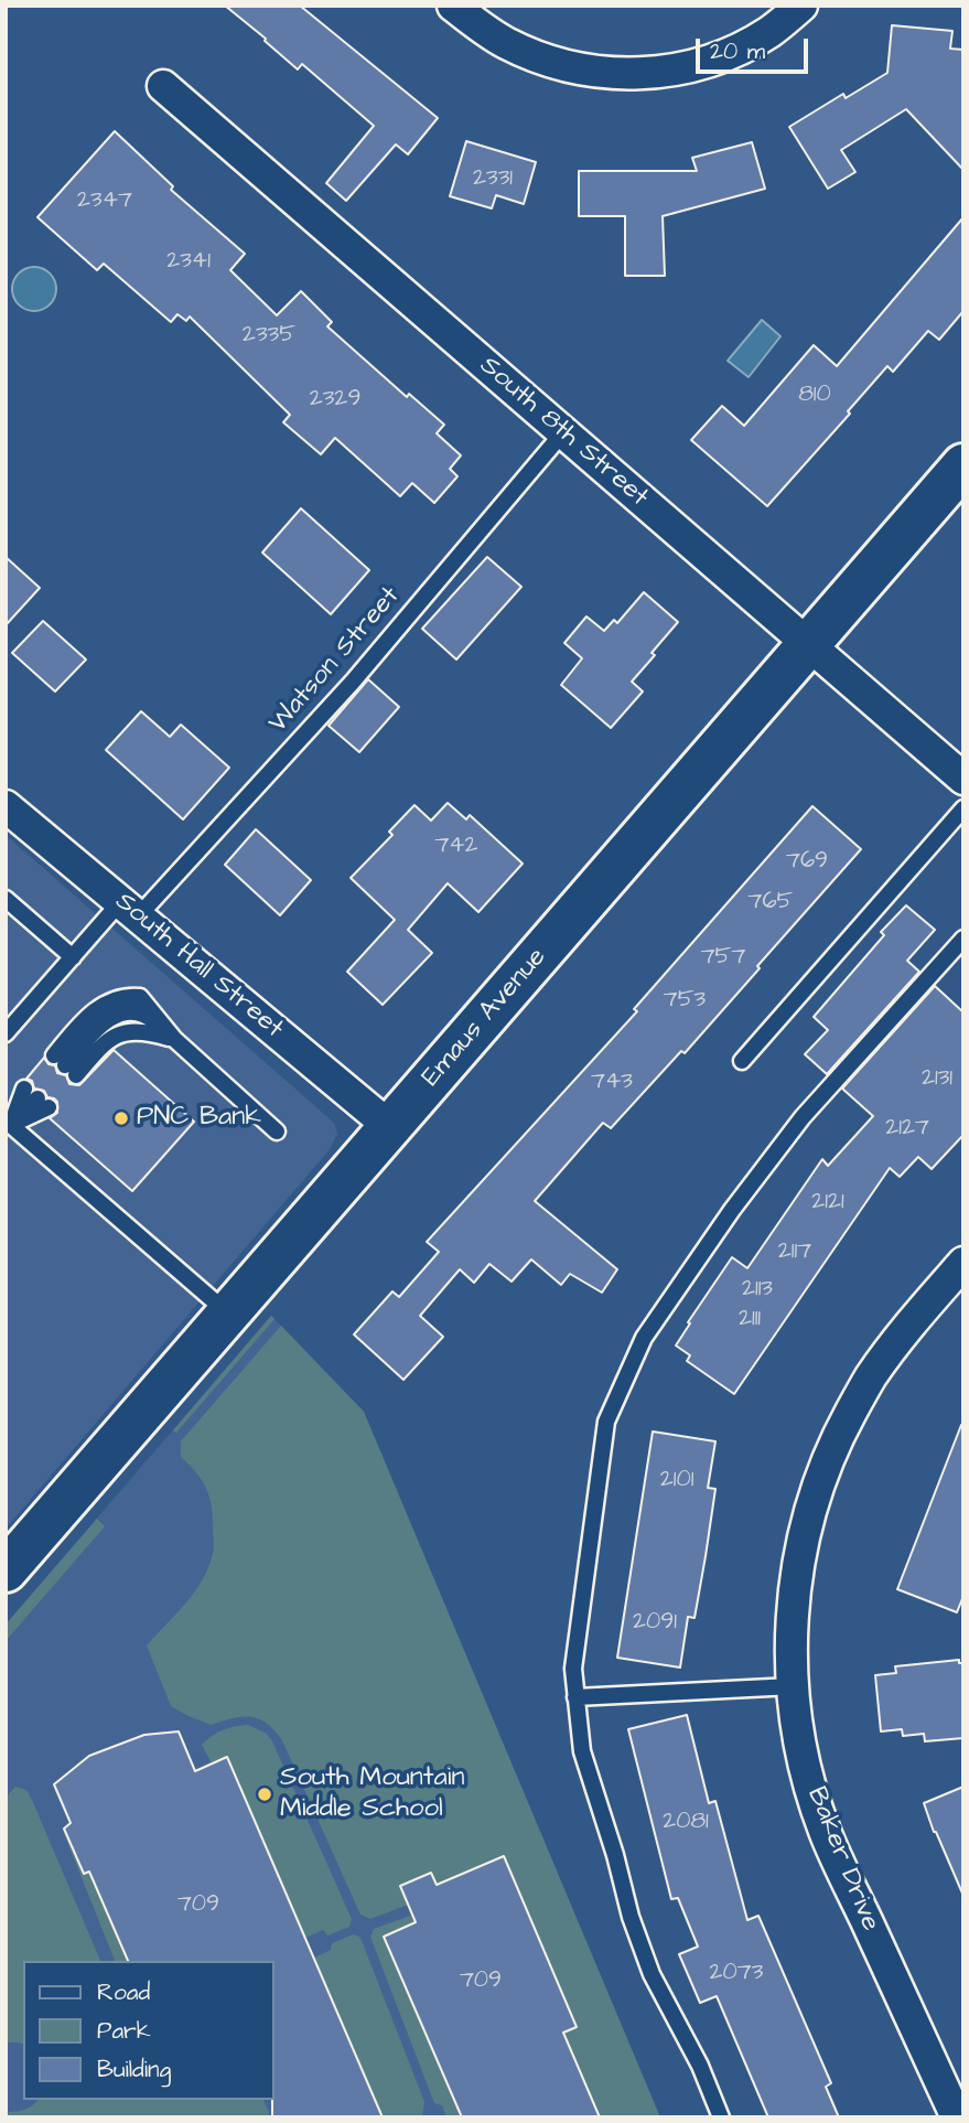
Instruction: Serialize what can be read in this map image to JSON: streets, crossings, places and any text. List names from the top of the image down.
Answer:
{
  "streets": {
    "main road": ["Emaus Avenue"],
    "street": ["South 8th Street", "South Hall Street", "Baker Drive"],
    "lane": ["Watson Street"]
  },
  "crossings": [
    ["South 8th Street", "Watson Street"],
    ["South 8th Street", "Emaus Avenue"],
    ["Watson Street", "South Hall Street"],
    ["South Hall Street", "Emaus Avenue"]
  ],
  "places": ["PNC Bank", "South Mountain Middle School"],
  "house_numbers": [
    "2331",
    "2347",
    "2341",
    "2335",
    "810",
    "2329",
    "742",
    "769",
    "765",
    "757",
    "753",
    "2131",
    "743",
    "2127",
    "2121",
    "2117",
    "2113",
    "2111",
    "2101",
    "2091",
    "2081",
    "709",
    "2073",
    "709"
  ],
  "legend": ["Road", "Park", "Building"],
  "scale_bar": "20 m"
}
